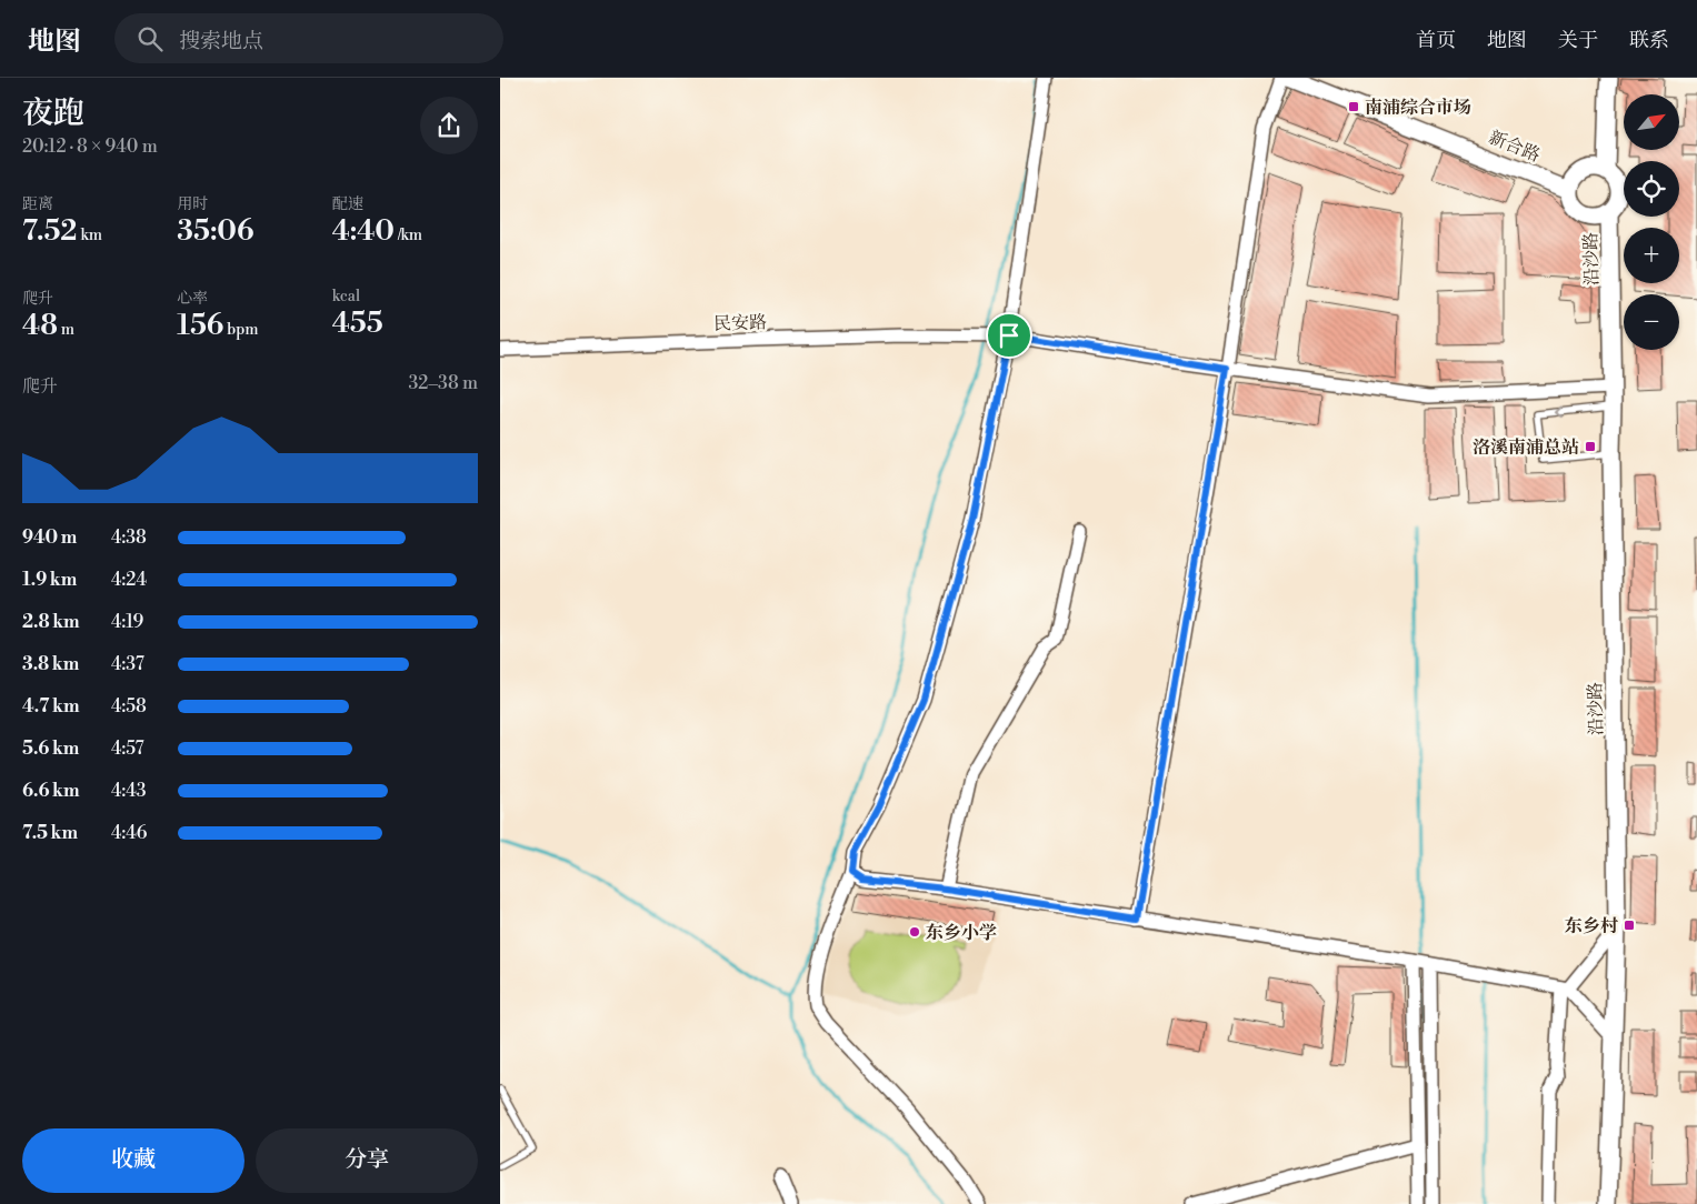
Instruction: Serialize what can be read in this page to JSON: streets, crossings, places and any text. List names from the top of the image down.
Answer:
{
  "streets": {
    "street": ["新合路", "沿沙路", "民安路"]
  },
  "crossings": [
    ["新合路", "沿沙路"],
    ["沿沙路", "民安路"]
  ],
  "places": {
    "transit": ["南浦综合市场", "洛溪南浦总站", "东乡村"],
    "other": ["东乡小学"]
  },
  "north": "top right",
  "page": {
    "header": "地图",
    "search": "搜索地点",
    "nav": [
      "首页",
      "地图",
      "关于",
      "联系"
    ],
    "heading": ["夜跑", "20:12 · 8 × 940 m"],
    "map_buttons": ["+", "−"],
    "stats": [
      ["距离", "7.52 km"],
      ["用时", "35:06"],
      ["配速", "4:40 /km"],
      ["爬升", "48 m"],
      ["心率", "156 bpm"],
      ["kcal", "455"]
    ],
    "chart": ["爬升", "32–38 m"],
    "list": [
      {
        "name": "940 m",
        "note": "4:38"
      },
      {
        "name": "1.9 km",
        "note": "4:24"
      },
      {
        "name": "2.8 km",
        "note": "4:19"
      },
      {
        "name": "3.8 km",
        "note": "4:37"
      },
      {
        "name": "4.7 km",
        "note": "4:58"
      },
      {
        "name": "5.6 km",
        "note": "4:57"
      },
      {
        "name": "6.6 km",
        "note": "4:43"
      },
      {
        "name": "7.5 km",
        "note": "4:46"
      }
    ],
    "buttons": ["收藏", "分享"]
  }
}
